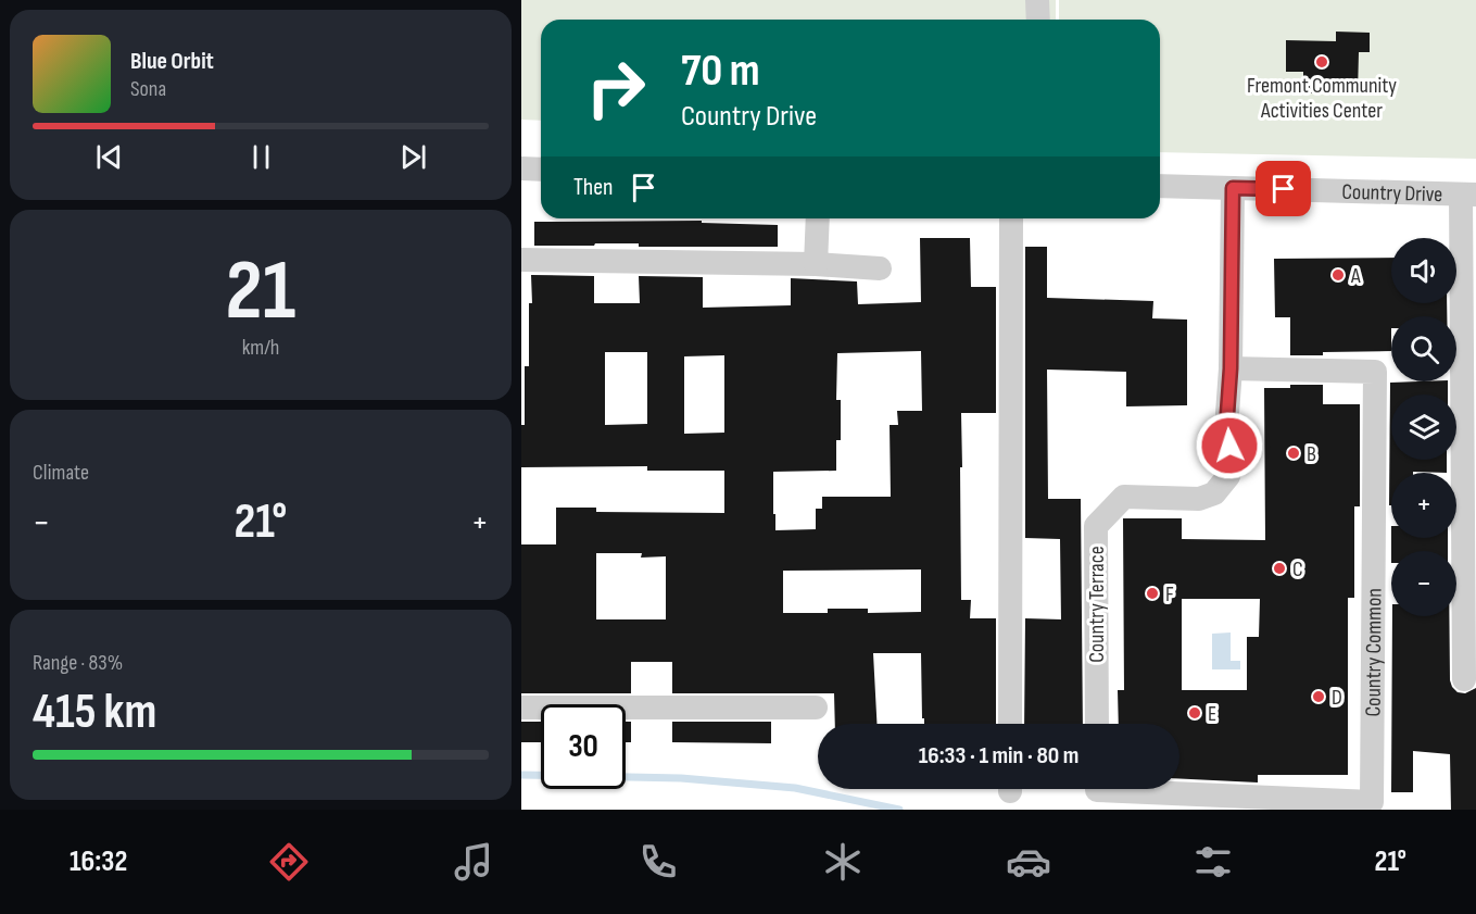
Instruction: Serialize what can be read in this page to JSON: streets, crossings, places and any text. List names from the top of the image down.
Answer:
{
  "streets": {
    "street": ["Country Drive", "Country Terrace", "Country Common"]
  },
  "crossings": [
    ["Country Drive", "Country Terrace"],
    ["Country Terrace", "Country Common"]
  ],
  "places": [
    "Fremont Community Activities Center",
    "A",
    "B",
    "C",
    "F",
    "D",
    "E"
  ],
  "page": {
    "turn": ["70 m", "Country Drive"],
    "song": ["Blue Orbit", "Sona"],
    "then": "Then",
    "tile": [
      ["21", "km/h"],
      "Climate",
      ["Range · 83%", "415 km"]
    ],
    "map_buttons": ["+", "−"],
    "heat": ["−", "21°", "+"],
    "limit": "30",
    "trip": "16:33 · 1 min · 80 m",
    "tabs": ["16:32", "21°"]
  }
}
